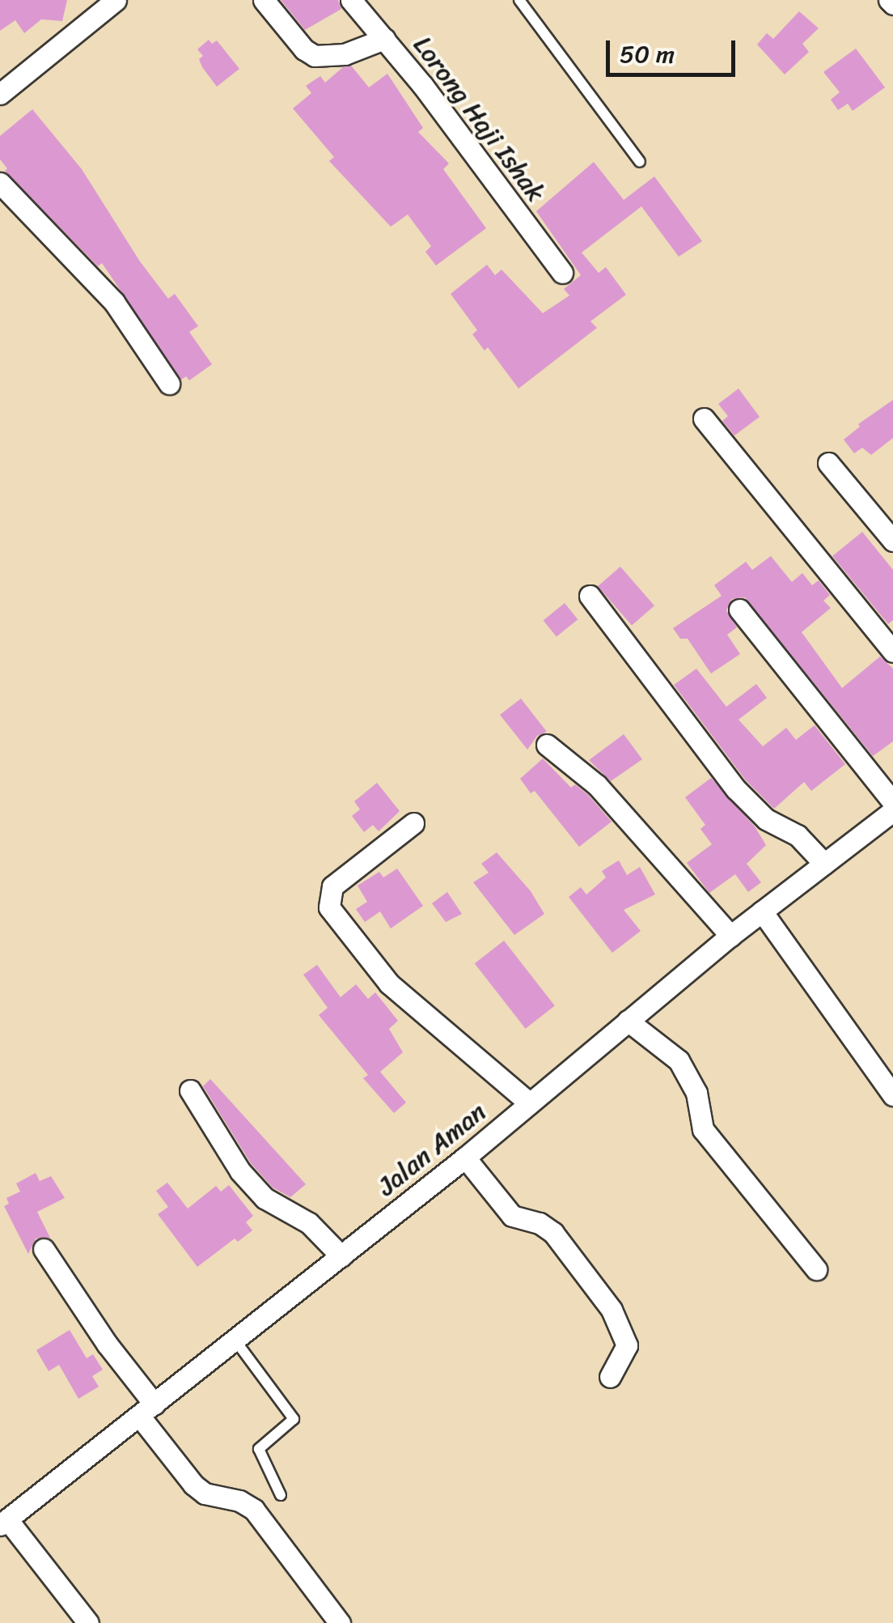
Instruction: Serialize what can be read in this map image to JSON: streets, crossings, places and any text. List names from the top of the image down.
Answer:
{
  "streets": {
    "street": ["Lorong Haji Ishak", "Jalan Aman"]
  },
  "scale_bar": "50 m"
}
